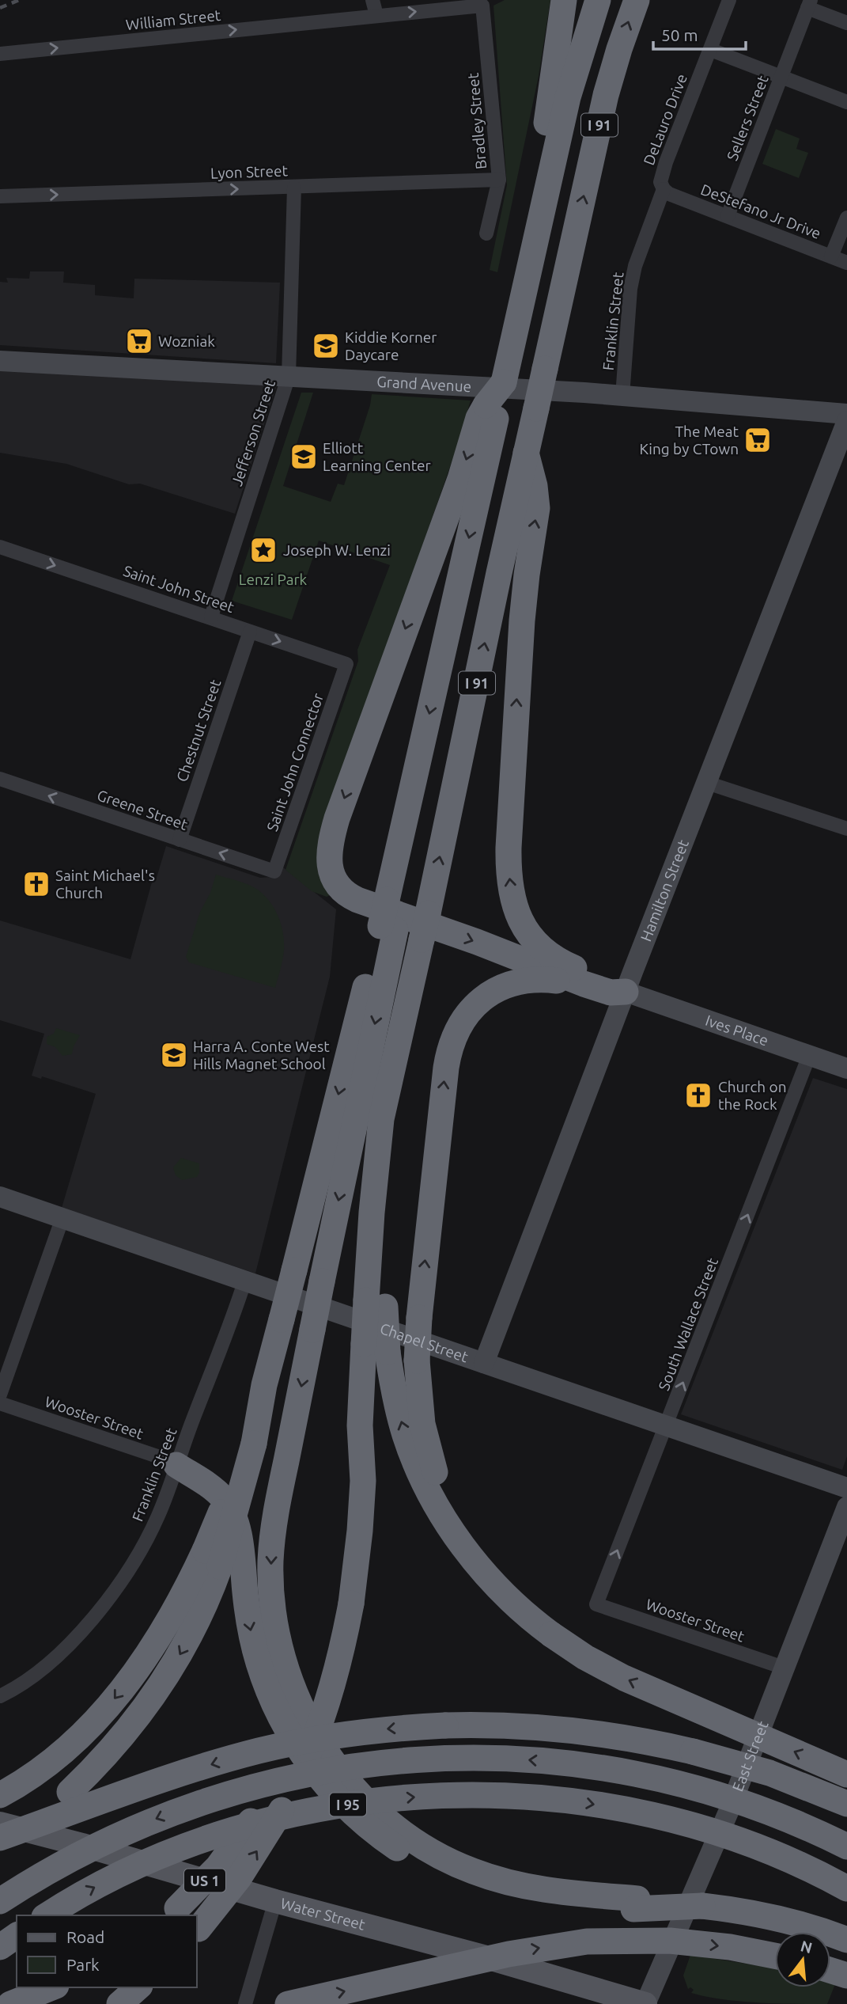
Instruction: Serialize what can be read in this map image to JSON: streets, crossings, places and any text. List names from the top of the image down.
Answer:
{
  "streets": {
    "highway": ["I 91", "I 95"],
    "main road": [
      "Grand Avenue",
      "Hamilton Street",
      "Ives Place",
      "Chapel Street",
      "East Street",
      "US 1",
      "Water Street"
    ],
    "street": [
      "William Street",
      "Sellers Street",
      "DeLauro Drive",
      "Bradley Street",
      "Lyon Street",
      "DeStefano Jr Drive",
      "Franklin Street",
      "Jefferson Street",
      "Saint John Street",
      "Chestnut Street",
      "Saint John Connector",
      "Greene Street",
      "South Wallace Street",
      "Wooster Street"
    ]
  },
  "crossings": [
    ["William Street", "Bradley Street"],
    ["Sellers Street", "DeStefano Jr Drive"],
    ["DeLauro Drive", "DeStefano Jr Drive"],
    ["DeLauro Drive", "Franklin Street"],
    ["Bradley Street", "Lyon Street"],
    ["Lyon Street", "Jefferson Street"],
    ["DeStefano Jr Drive", "Franklin Street"],
    ["Franklin Street", "Grand Avenue"],
    ["Franklin Street", "Chapel Street"],
    ["Franklin Street", "Wooster Street"],
    ["Grand Avenue", "Jefferson Street"],
    ["Jefferson Street", "Saint John Street"],
    ["Saint John Street", "Chestnut Street"],
    ["Saint John Street", "Saint John Connector"],
    ["Chestnut Street", "Greene Street"],
    ["Saint John Connector", "Greene Street"],
    ["Hamilton Street", "Ives Place"],
    ["Hamilton Street", "Chapel Street"],
    ["Ives Place", "South Wallace Street"],
    ["South Wallace Street", "Chapel Street"],
    ["South Wallace Street", "Wooster Street"],
    ["Wooster Street", "East Street"],
    ["East Street", "Water Street"]
  ],
  "one_way": [
    "William Street",
    "Lyon Street",
    "Saint John Street",
    "Greene Street",
    "South Wallace Street"
  ],
  "parks": ["Lenzi Park"],
  "places": {
    "supermarket": ["Wozniak", "The Meat King by CTown"],
    "school or university": ["Kiddie Korner Daycare", "Elliott Learning Center", "Harra A. Conte West Hills Magnet School"],
    "place": ["Joseph W. Lenzi"],
    "church": ["Saint Michael's Church", "Church on the Rock"]
  },
  "legend": ["Road", "Park"],
  "scale_bar": "50 m",
  "north": "top"
}
